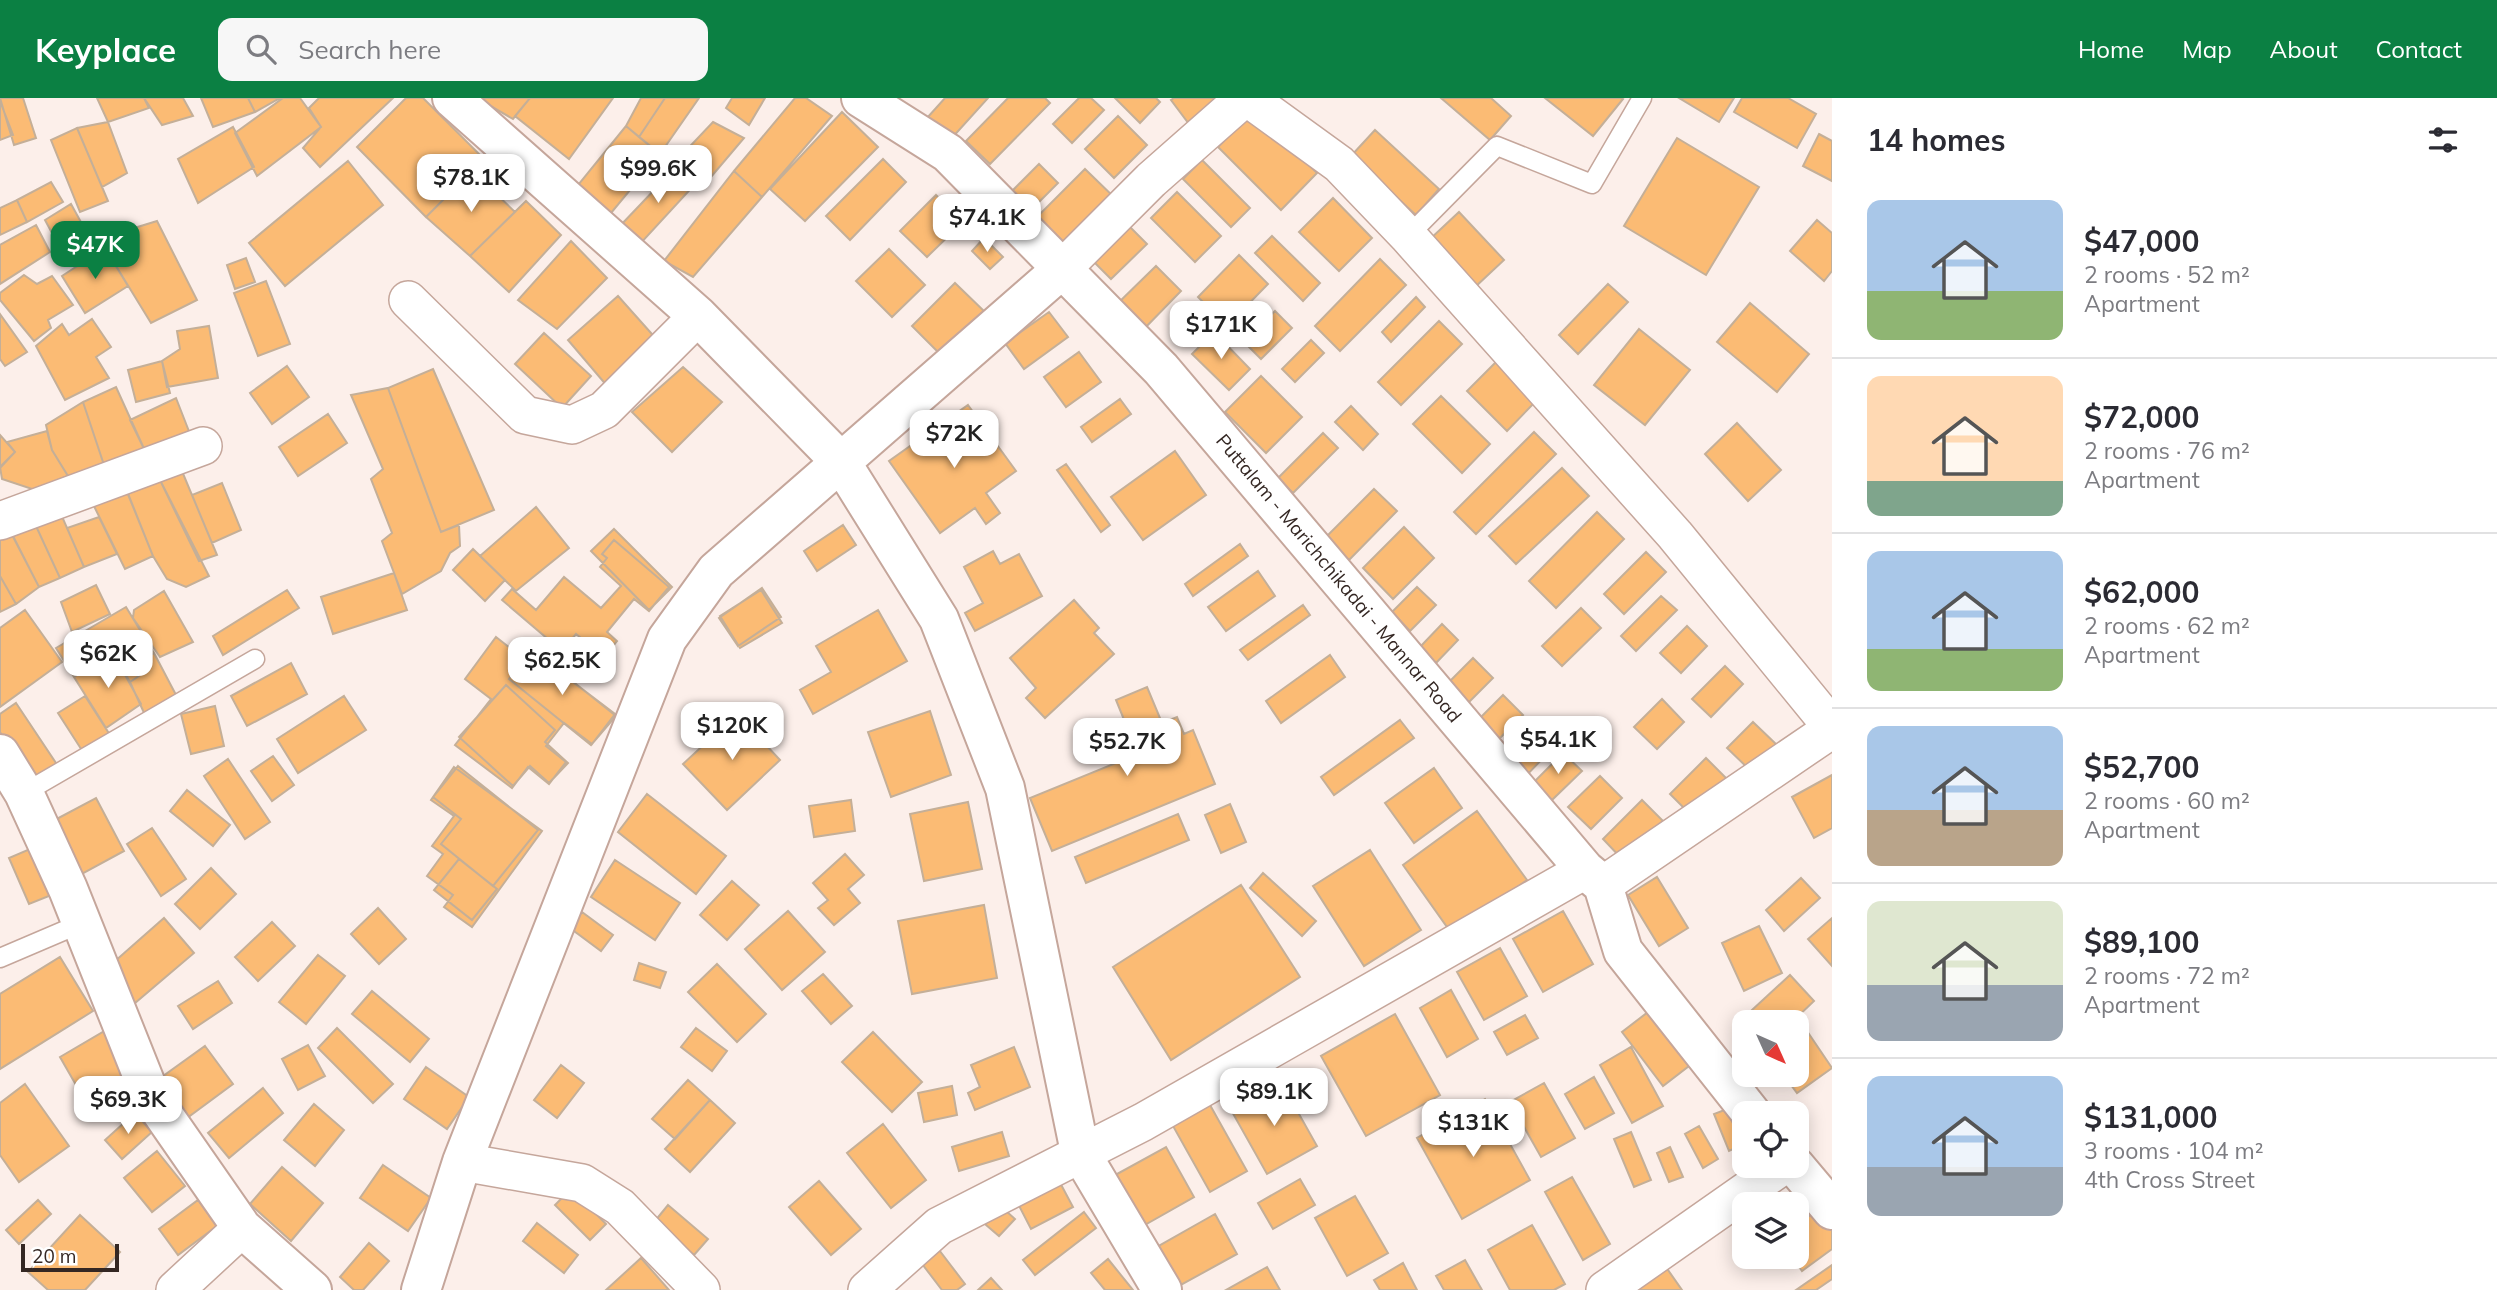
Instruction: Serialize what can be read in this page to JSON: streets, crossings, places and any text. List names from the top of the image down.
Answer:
{
  "streets": {
    "street": ["Puttalam - Marichchikadai - Mannar Road"]
  },
  "scale_bar": "20 m",
  "north": "bottom right",
  "page": {
    "header": "Keyplace",
    "search": "Search here",
    "nav": [
      "Home",
      "Map",
      "About",
      "Contact"
    ],
    "heading": "14 homes",
    "price": [
      "$99.6K",
      "$78.1K",
      "$74.1K",
      "$47K",
      "$171K",
      "$72K",
      "$62K",
      "$62.5K",
      "$120K",
      "$54.1K",
      "$52.7K",
      "$89.1K",
      "$69.3K",
      "$131K"
    ],
    "list": [
      {
        "name": "$47,000",
        "note": "2 rooms · 52 m² · Apartment"
      },
      {
        "name": "$72,000",
        "note": "2 rooms · 76 m² · Apartment"
      },
      {
        "name": "$62,000",
        "note": "2 rooms · 62 m² · Apartment"
      },
      {
        "name": "$52,700",
        "note": "2 rooms · 60 m² · Apartment"
      },
      {
        "name": "$89,100",
        "note": "2 rooms · 72 m² · Apartment"
      },
      {
        "name": "$131,000",
        "note": "3 rooms · 104 m² · 4th Cross Street"
      }
    ],
    "scale": "20 m"
  }
}
